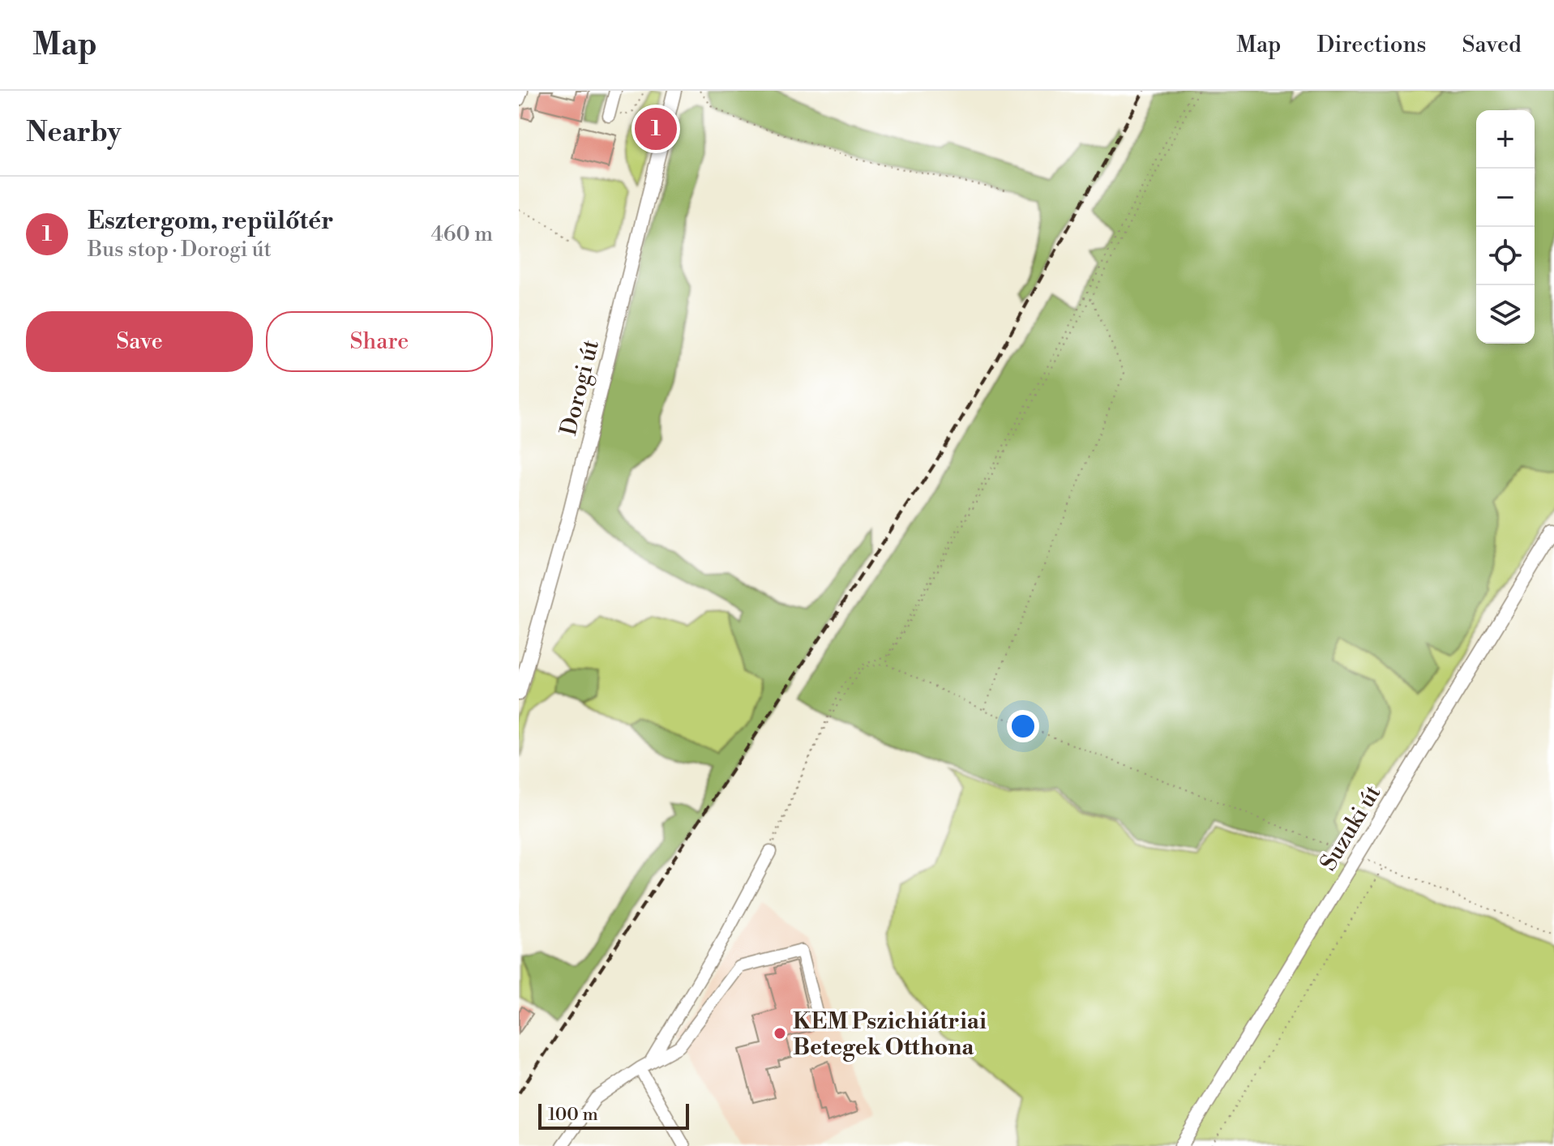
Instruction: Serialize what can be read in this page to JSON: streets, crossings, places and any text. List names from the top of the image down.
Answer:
{
  "streets": {
    "main road": ["Dorogi út", "Suzuki út"]
  },
  "places": ["KEM Pszichiátriai Betegek Otthona"],
  "scale_bar": "100 m",
  "page": {
    "header": "Map",
    "nav": ["Map", "Directions", "Saved"],
    "heading": "Nearby",
    "pins": "1",
    "map_buttons": ["+", "−"],
    "list": [
      {
        "mark": "1",
        "name": "Esztergom, repülőtér",
        "note": "Bus stop · Dorogi út",
        "value": "460 m"
      }
    ],
    "buttons": ["Save", "Share"],
    "scale": "100 m"
  }
}
